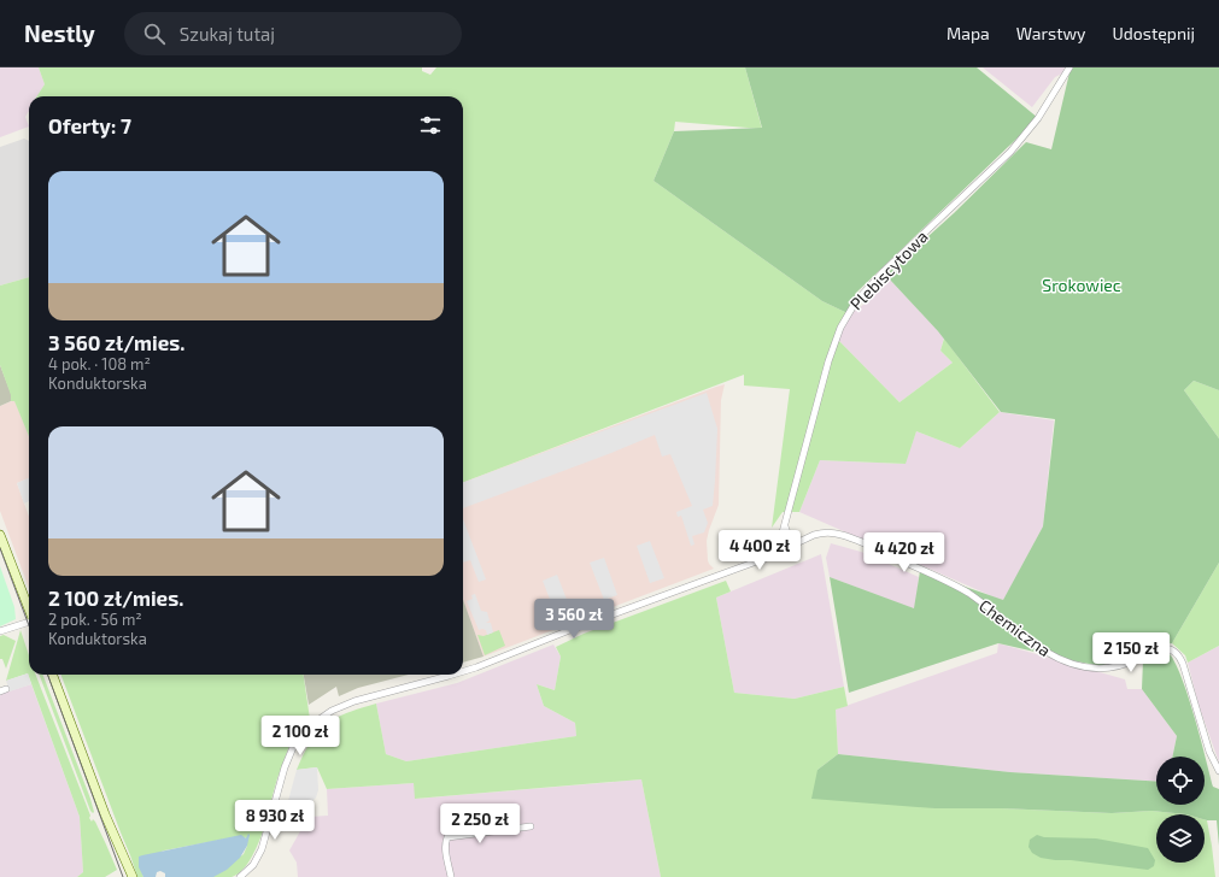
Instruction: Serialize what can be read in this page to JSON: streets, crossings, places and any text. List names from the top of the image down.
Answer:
{
  "streets": {
    "street": ["Plebiscytowa", "Chemiczna"]
  },
  "parks": ["Srokowiec"],
  "page": {
    "header": "Nestly",
    "search": "Szukaj tutaj",
    "nav": ["Mapa", "Warstwy", "Udostępnij"],
    "heading": "Oferty: 7",
    "list": [
      {
        "name": "3 560 zł/mies.",
        "note": "4 pok. · 108 m² · Konduktorska"
      },
      {
        "name": "2 100 zł/mies.",
        "note": "2 pok. · 56 m² · Konduktorska"
      }
    ],
    "price": [
      "4 400 zł",
      "4 420 zł",
      "3 560 zł",
      "2 150 zł",
      "2 100 zł",
      "8 930 zł",
      "2 250 zł"
    ]
  }
}
